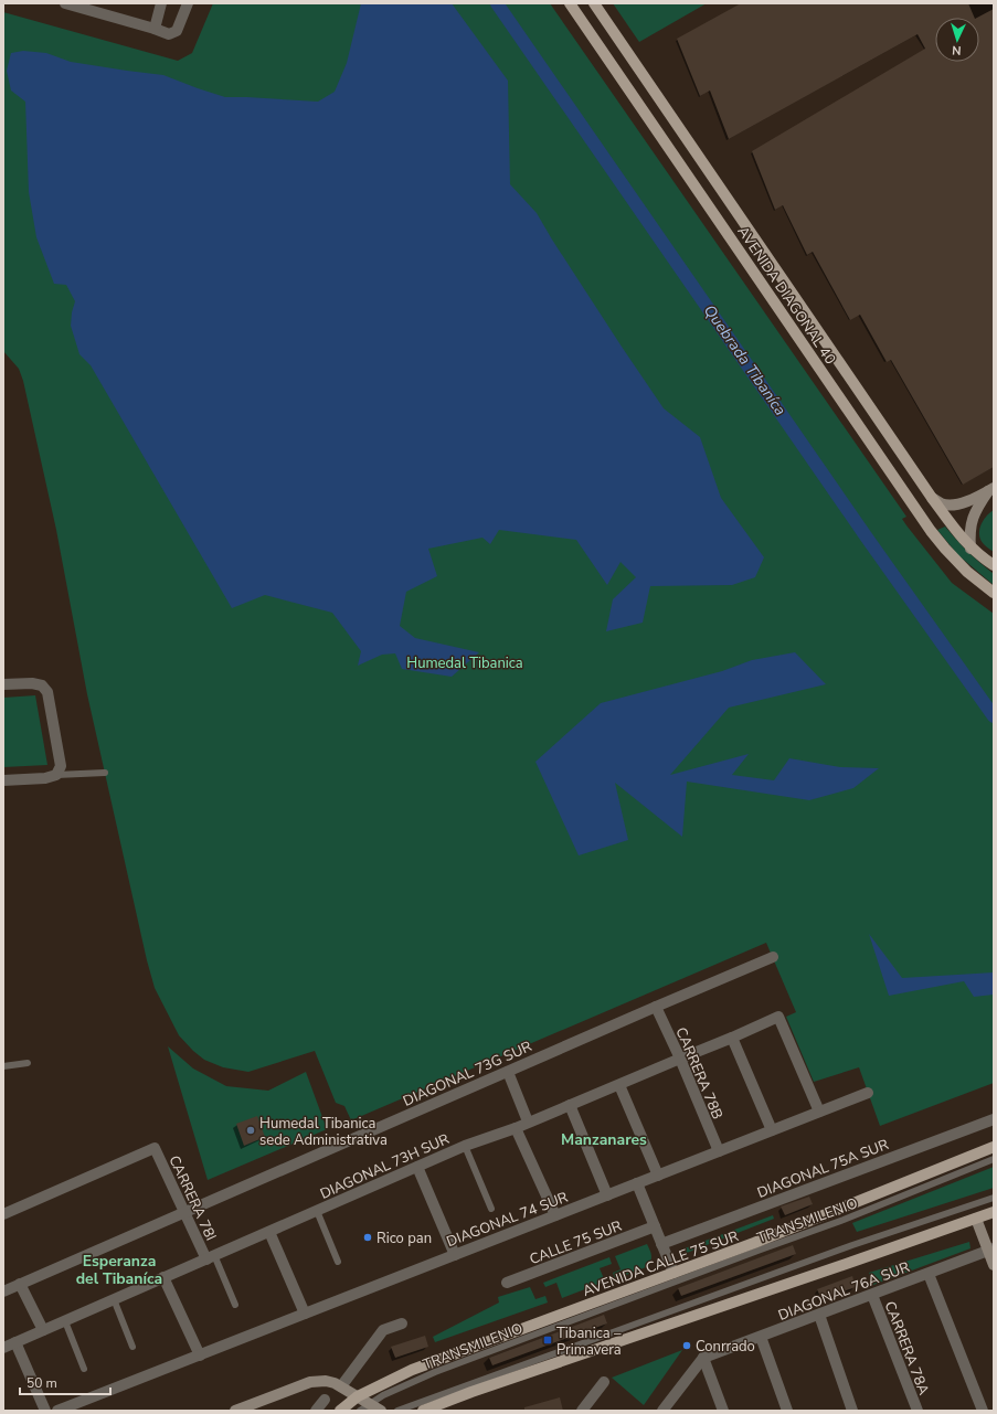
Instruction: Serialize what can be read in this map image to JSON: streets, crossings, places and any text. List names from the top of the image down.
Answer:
{
  "streets": {
    "main road": ["AVENIDA DIAGONAL 40", "AVENIDA CALLE 75 SUR"],
    "street": [
      "DIAGONAL 73G SUR",
      "CARRERA 78B",
      "DIAGONAL 73H SUR",
      "DIAGONAL 75A SUR",
      "CARRERA 78I",
      "DIAGONAL 74 SUR",
      "CALLE 75 SUR",
      "DIAGONAL 76A SUR",
      "CARRERA 78A"
    ],
    "lane": ["TRANSMILENIO"]
  },
  "crossings": [
    ["DIAGONAL 73G SUR", "CARRERA 78B"],
    ["DIAGONAL 73G SUR", "CARRERA 78I"],
    ["CARRERA 78B", "DIAGONAL 73H SUR"],
    ["CARRERA 78B", "DIAGONAL 74 SUR"],
    ["DIAGONAL 73H SUR", "CARRERA 78I"],
    ["DIAGONAL 73H SUR", "DIAGONAL 74 SUR"],
    ["DIAGONAL 76A SUR", "CARRERA 78A"]
  ],
  "districts": ["Manzanares", "Esperanza del Tibaníca"],
  "water": ["Quebrada Tibaníca"],
  "parks": ["Humedal Tibanica"],
  "places": {
    "other": ["Humedal Tibanica sede Administrativa", "Rico pan", "Conrrado"],
    "transit": ["Tibanica – Primavera"]
  },
  "scale_bar": "50 m",
  "north": "bottom"
}
